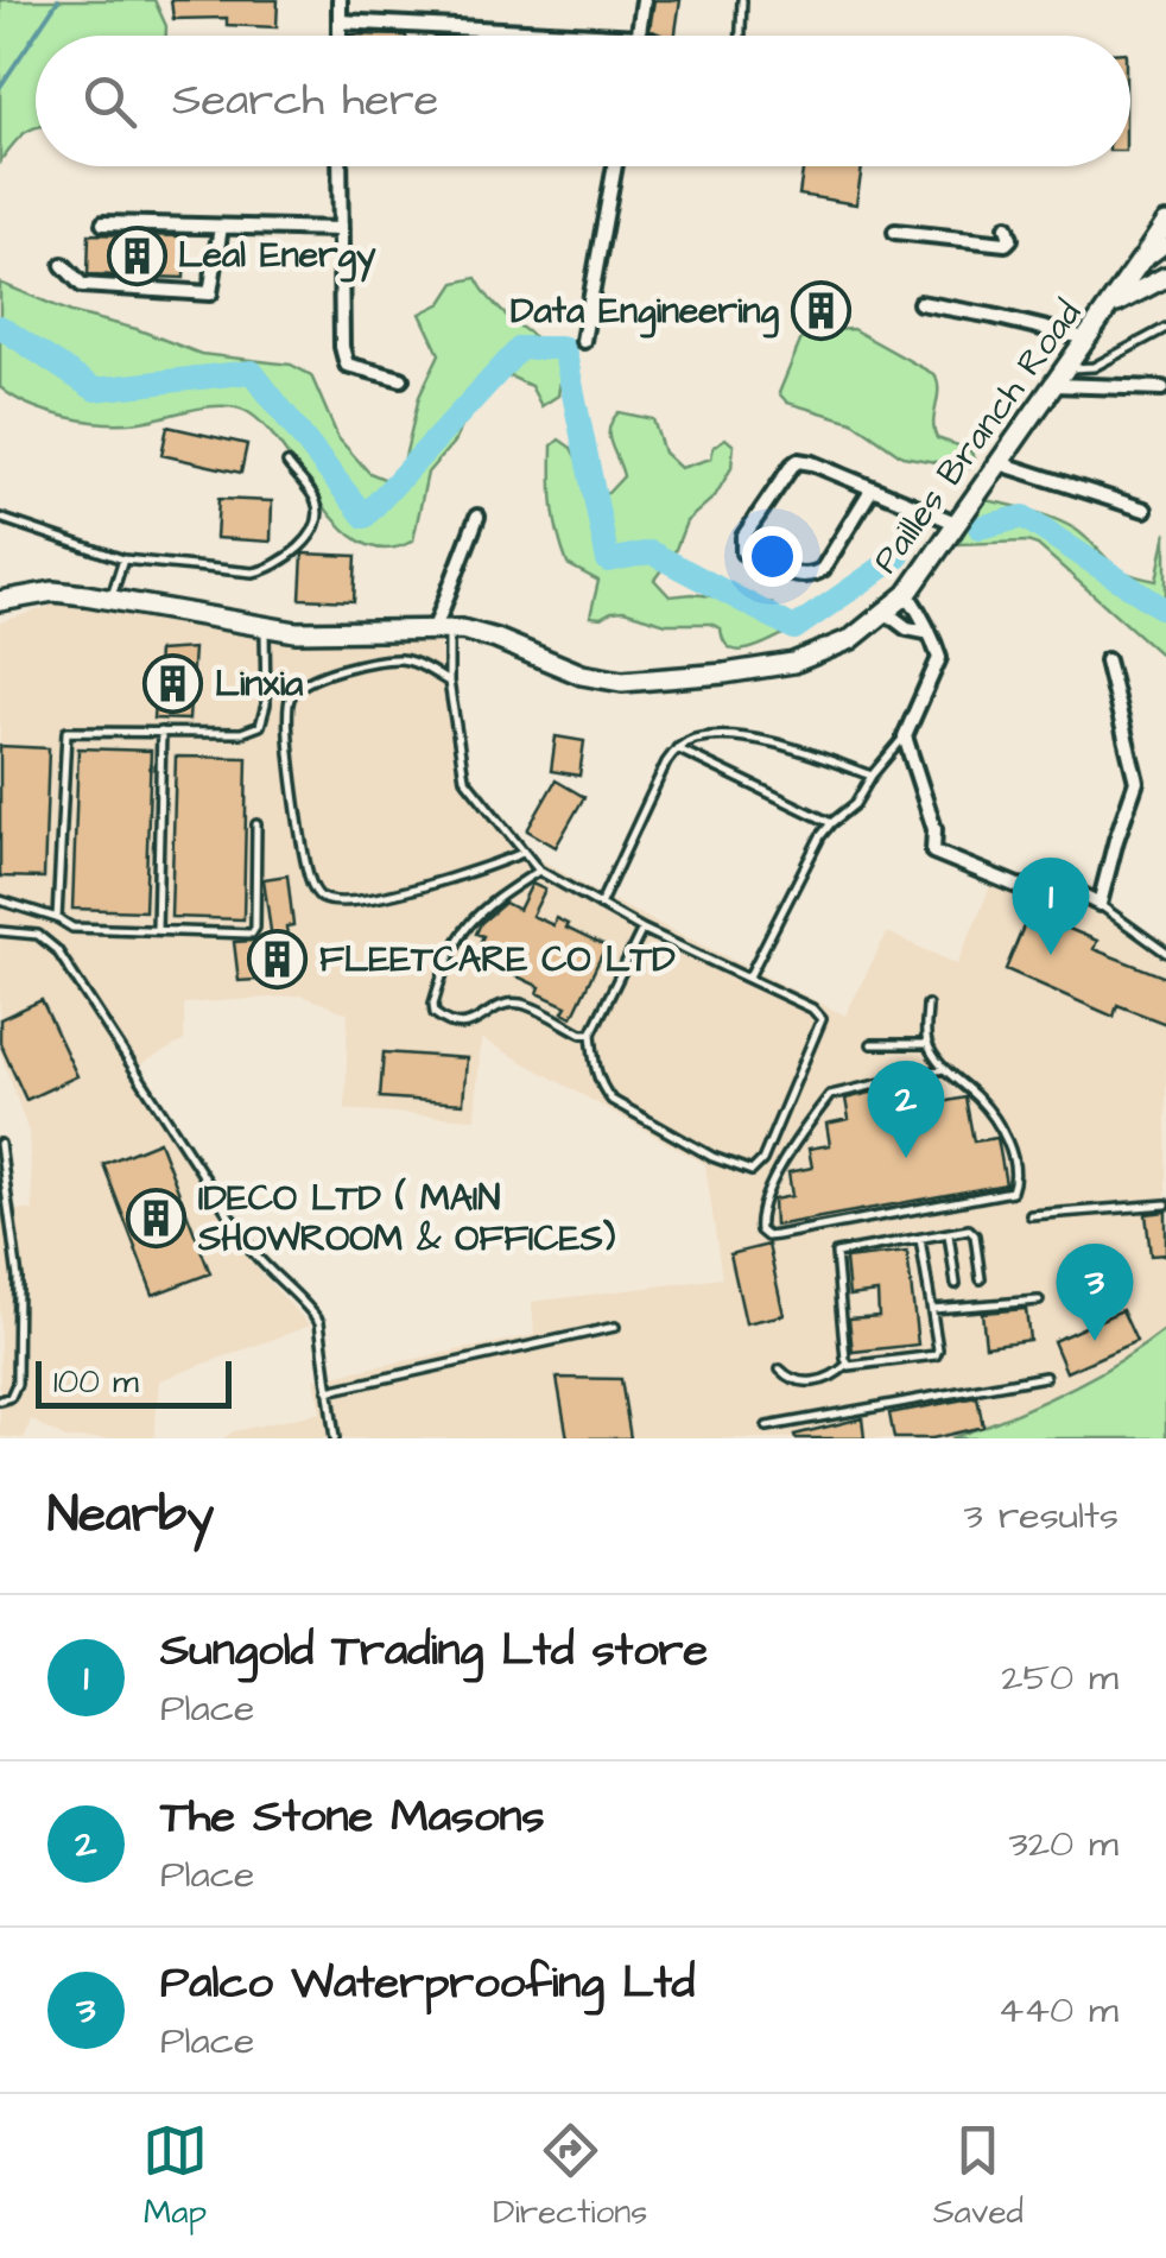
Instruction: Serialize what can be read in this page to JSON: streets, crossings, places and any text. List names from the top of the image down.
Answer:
{
  "streets": {
    "main road": ["Pailles Branch Road"]
  },
  "places": {
    "building": [
      "Leal Energy",
      "Data Engineering",
      "Linxia",
      "FLEETCARE CO LTD",
      "IDECO LTD ( MAIN SHOWROOM & OFFICES)"
    ]
  },
  "scale_bar": "100 m",
  "page": {
    "search": "Search here",
    "pins": ["1", "2", "3"],
    "scale": "100 m",
    "heading": ["Nearby", "3 results"],
    "list": [
      {
        "mark": "1",
        "name": "Sungold Trading Ltd store",
        "note": "Place",
        "value": "250 m"
      },
      {
        "mark": "2",
        "name": "The Stone Masons",
        "note": "Place",
        "value": "320 m"
      },
      {
        "mark": "3",
        "name": "Palco Waterproofing Ltd",
        "note": "Place",
        "value": "440 m"
      }
    ],
    "nav": ["Map", "Directions", "Saved"]
  }
}
